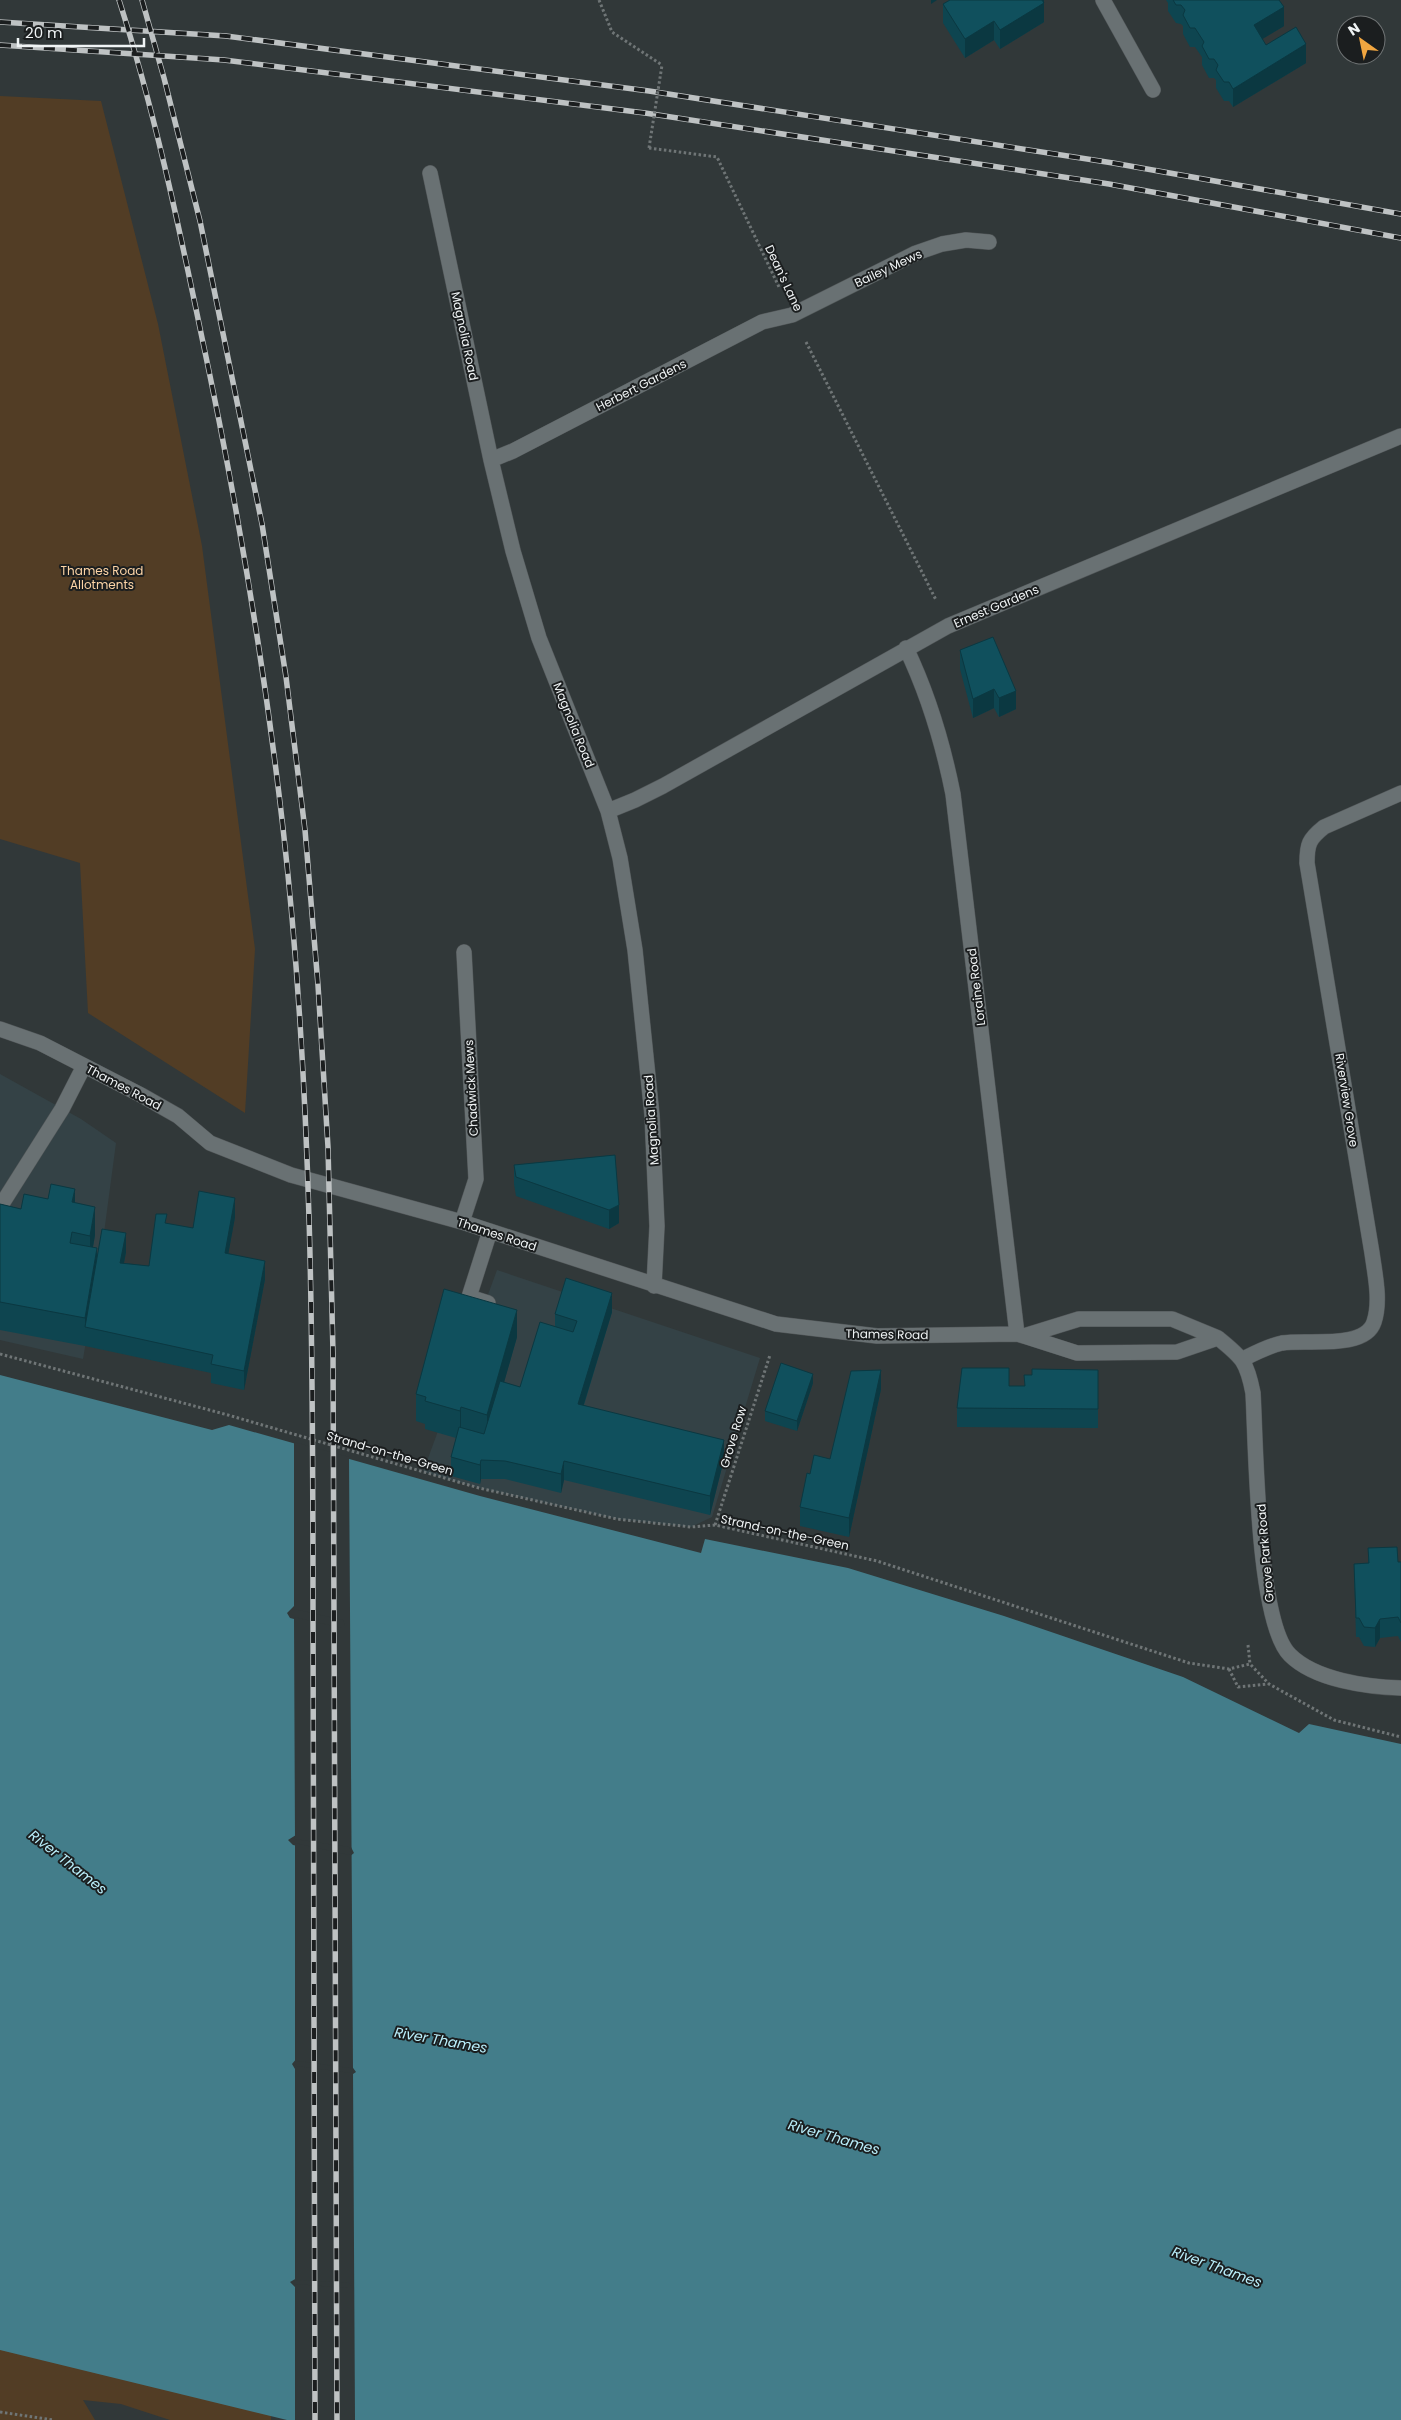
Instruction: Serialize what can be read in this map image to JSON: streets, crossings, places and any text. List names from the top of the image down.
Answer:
{
  "streets": {
    "street": [
      "Bailey Mews",
      "Magnolia Road",
      "Herbert Gardens",
      "Ernest Gardens",
      "Loraine Road",
      "Thames Road",
      "Chadwick Mews",
      "Riverview Grove",
      "Grove Park Road"
    ],
    "path": ["Dean's Lane", "Grove Row", "Strand-on-the-Green"]
  },
  "crossings": [
    ["Bailey Mews", "Dean's Lane"],
    ["Bailey Mews", "Herbert Gardens"],
    ["Dean's Lane", "Herbert Gardens"],
    ["Dean's Lane", "Ernest Gardens"],
    ["Magnolia Road", "Herbert Gardens"],
    ["Magnolia Road", "Ernest Gardens"],
    ["Magnolia Road", "Thames Road"],
    ["Ernest Gardens", "Loraine Road"],
    ["Loraine Road", "Thames Road"],
    ["Thames Road", "Chadwick Mews"],
    ["Thames Road", "Riverview Grove"],
    ["Thames Road", "Grove Park Road"],
    ["Riverview Grove", "Grove Park Road"],
    ["Grove Row", "Strand-on-the-Green"]
  ],
  "water": ["River Thames"],
  "parks": ["Thames Road Allotments"],
  "scale_bar": "20 m",
  "north": "top left"
}
